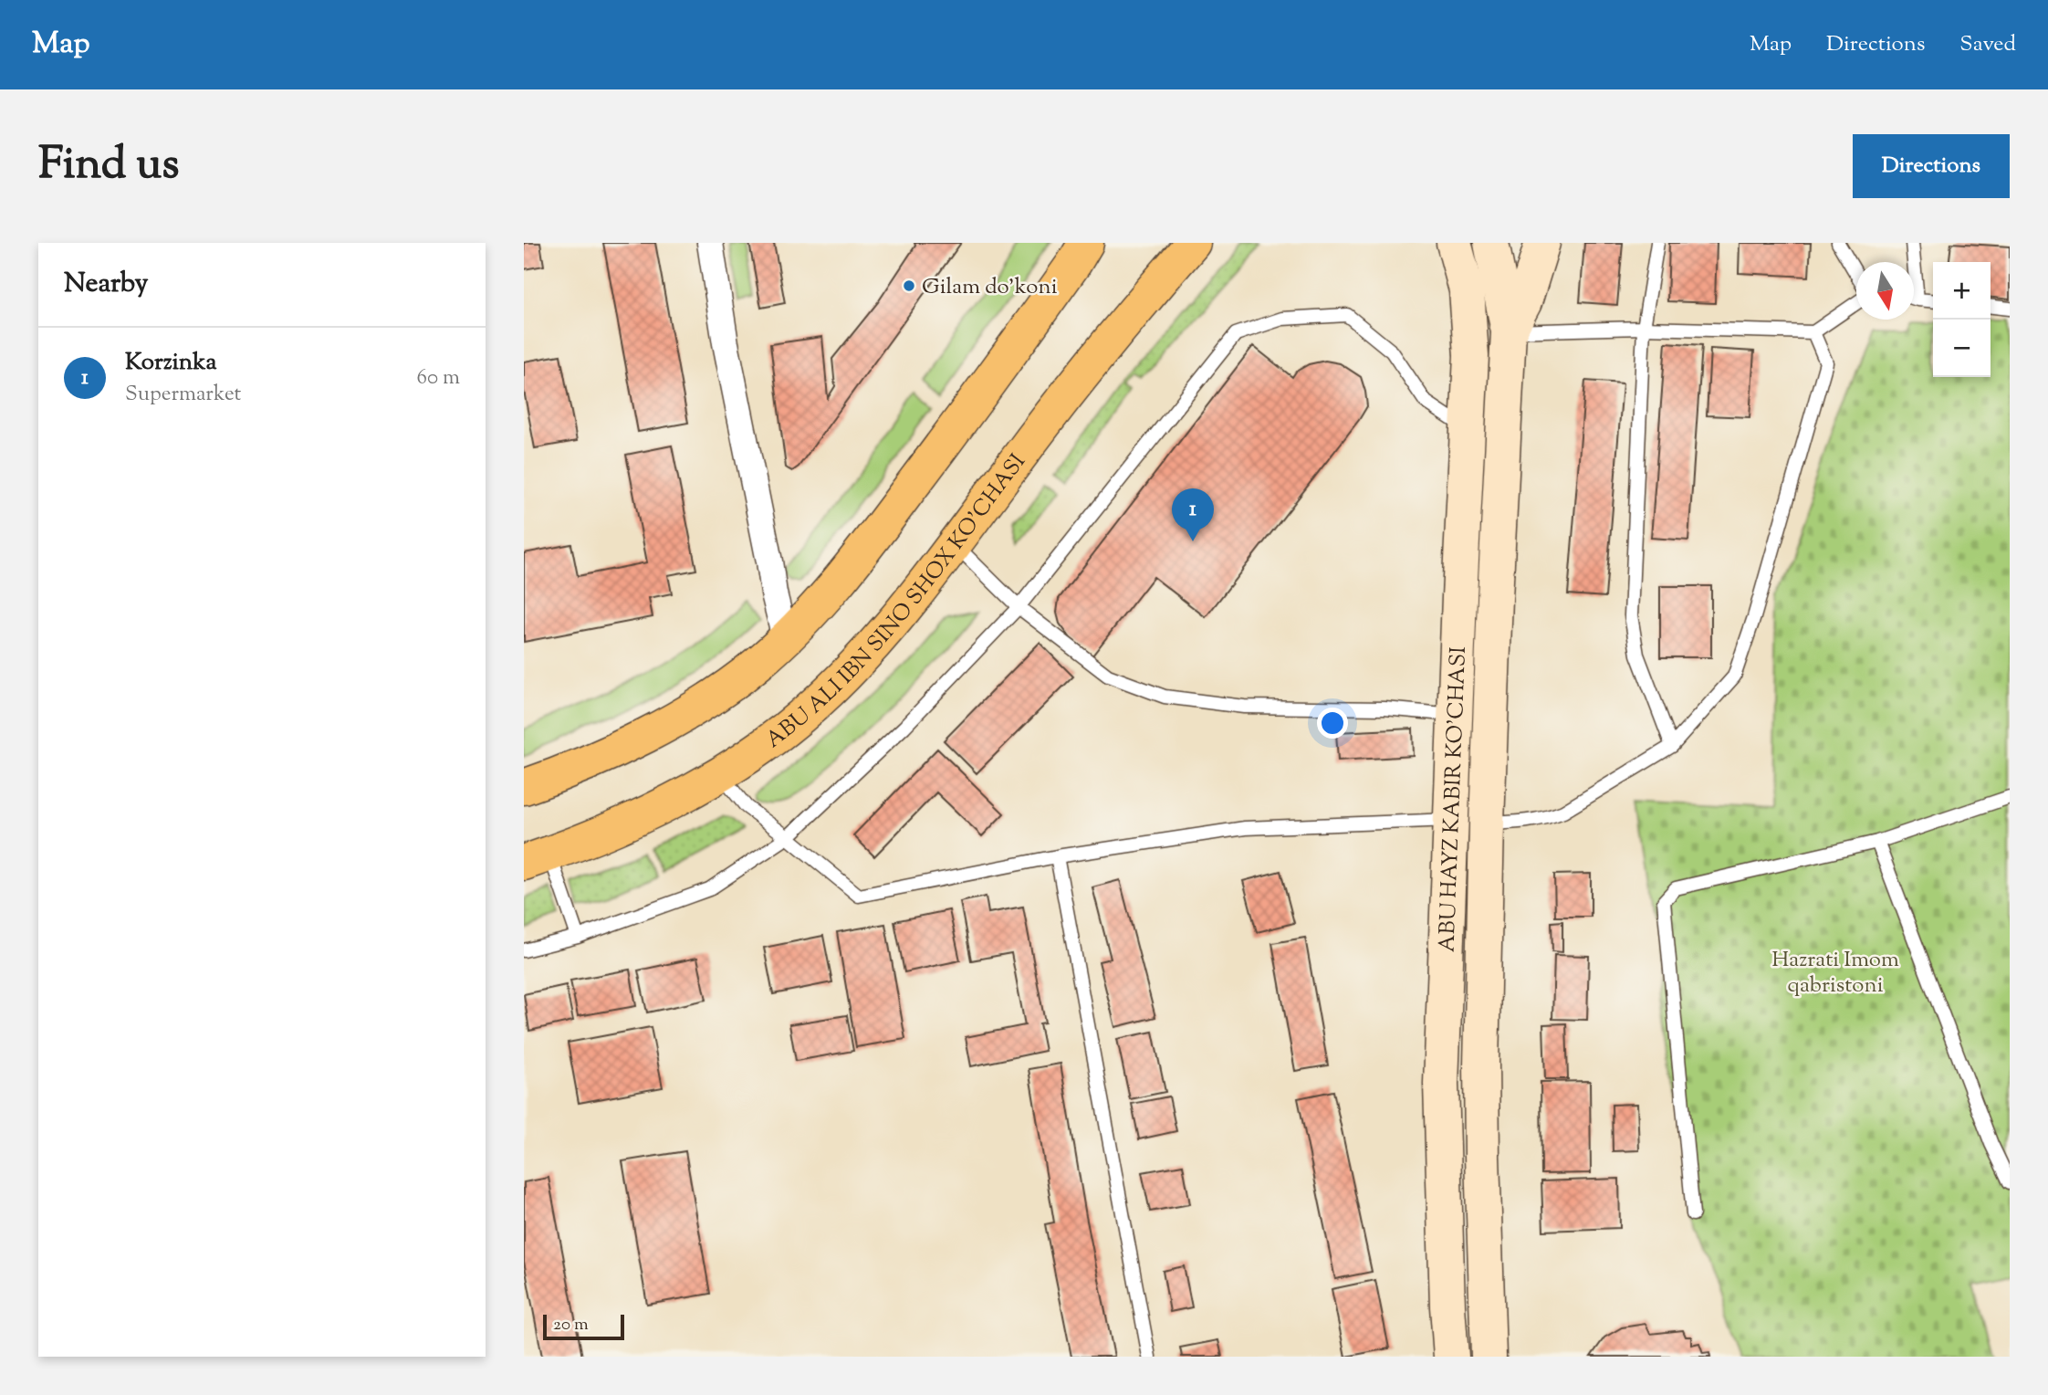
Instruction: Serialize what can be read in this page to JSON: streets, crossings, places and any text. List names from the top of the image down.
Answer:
{
  "streets": {
    "main road": ["ABU ALI IBN SINO SHOX KO'CHASI", "ABU HAYZ KABIR KO'CHASI"]
  },
  "parks": ["Hazrati Imom qabristoni"],
  "places": ["Gilam do'koni"],
  "scale_bar": "20 m",
  "north": "bottom",
  "page": {
    "header": "Map",
    "nav": ["Map", "Directions", "Saved"],
    "title": "Find us",
    "buttons": "Directions",
    "heading": "Nearby",
    "map_buttons": ["+", "−"],
    "list": [
      {
        "mark": "1",
        "name": "Korzinka",
        "note": "Supermarket",
        "value": "60 m"
      }
    ],
    "pins": "1",
    "scale": "20 m"
  }
}
